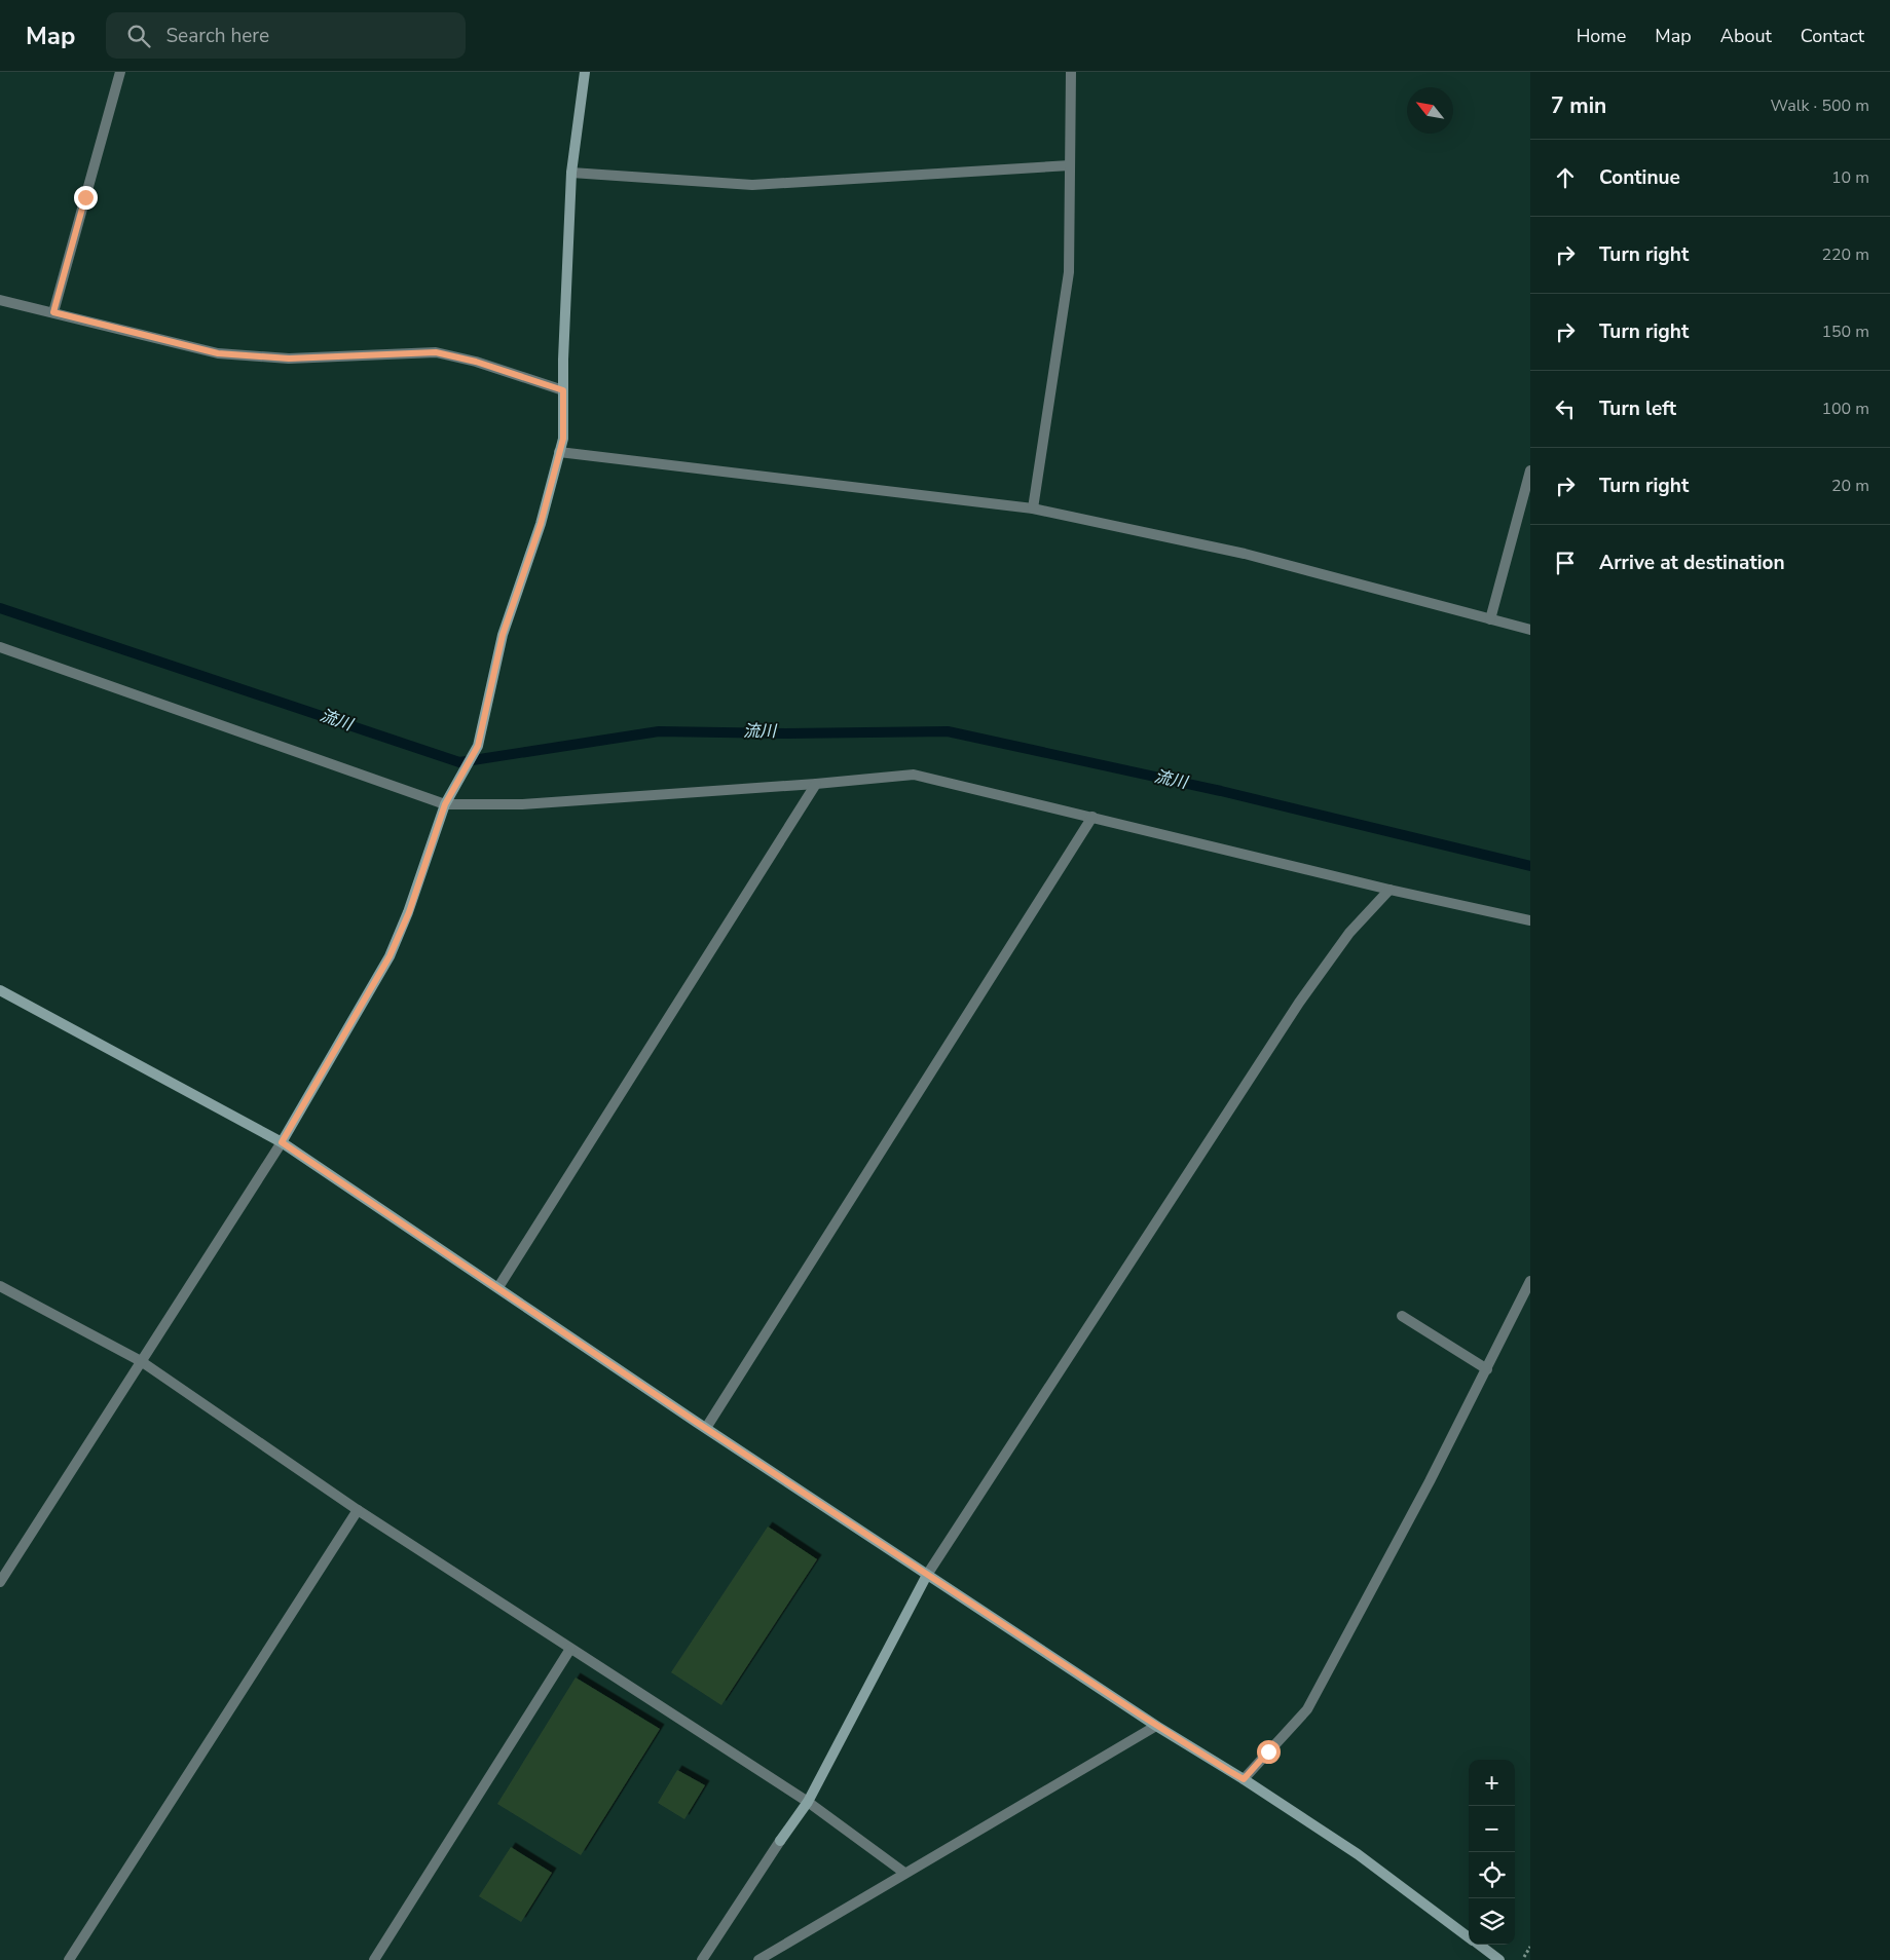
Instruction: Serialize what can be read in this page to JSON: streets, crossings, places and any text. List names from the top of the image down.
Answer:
{
  "water": ["流川"],
  "north": "top left",
  "page": {
    "header": "Map",
    "search": "Search here",
    "nav": [
      "Home",
      "Map",
      "About",
      "Contact"
    ],
    "heading": ["7 min", "Walk · 500 m"],
    "list": [
      ["Continue", "10 m"],
      ["Turn right", "220 m"],
      ["Turn right", "150 m"],
      ["Turn left", "100 m"],
      ["Turn right", "20 m"],
      "Arrive at destination"
    ],
    "map_buttons": ["+", "−"]
  }
}
